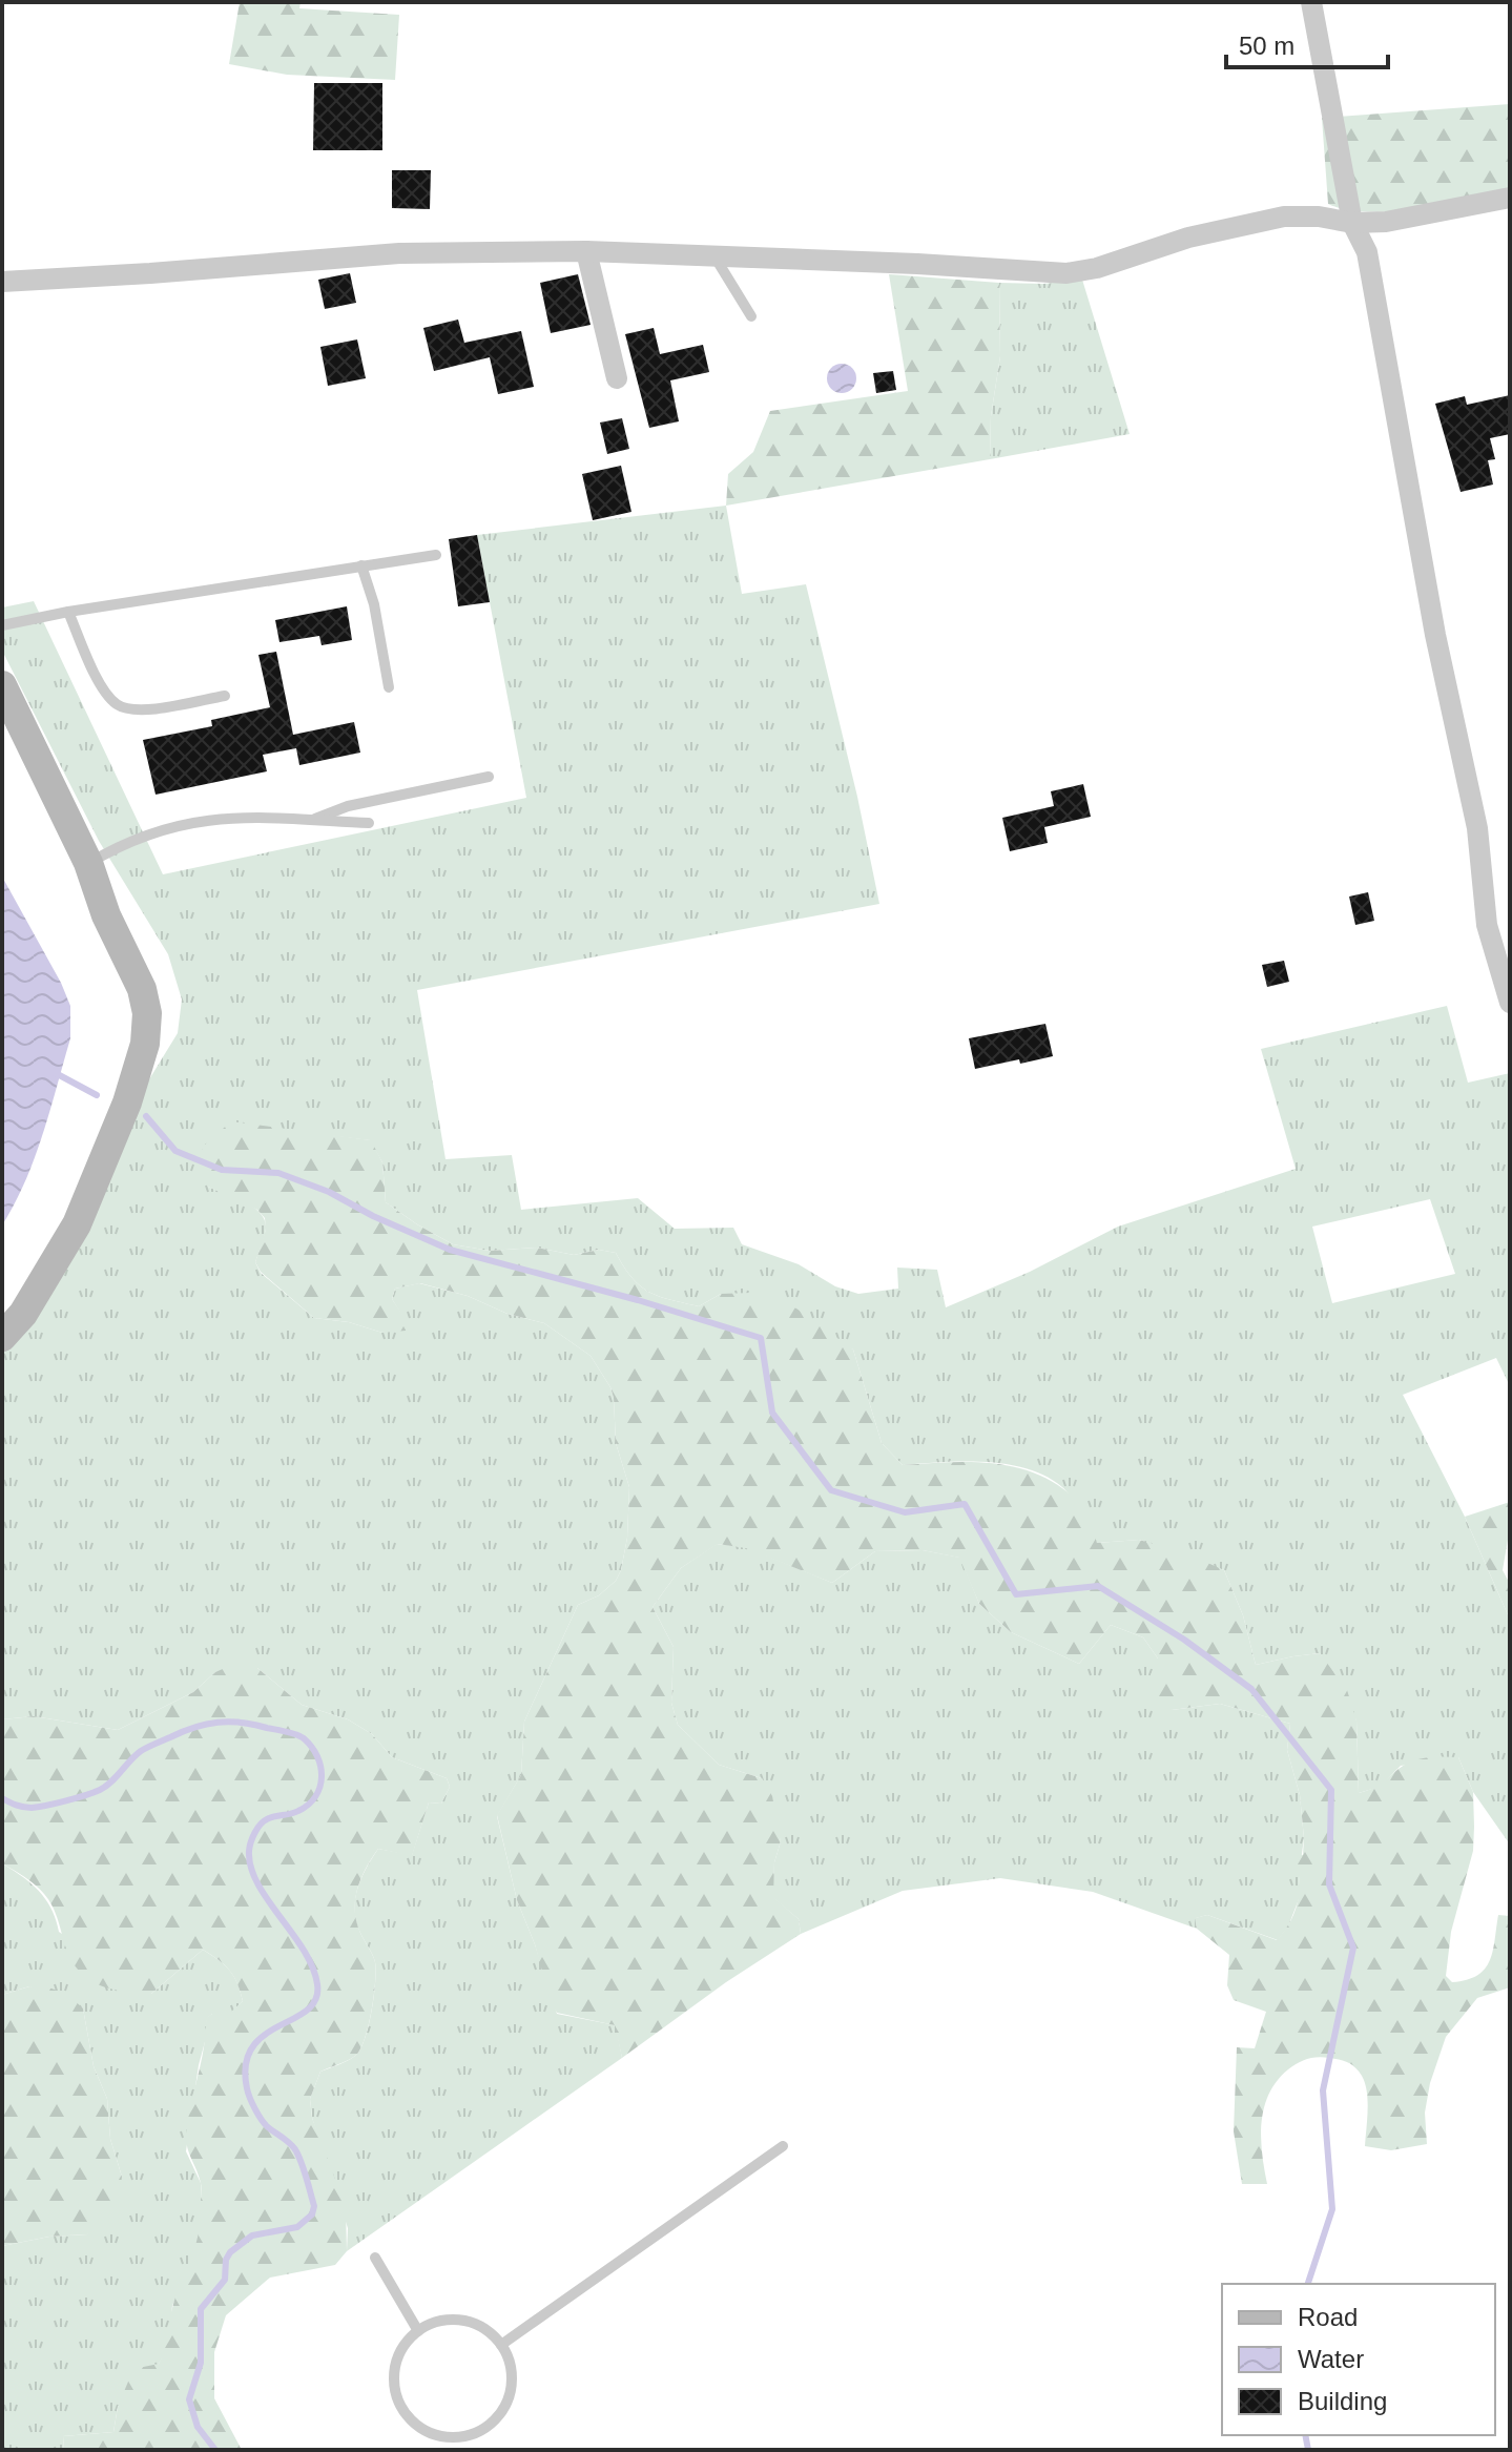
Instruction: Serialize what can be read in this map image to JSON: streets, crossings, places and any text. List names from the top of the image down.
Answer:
{
  "legend": ["Road", "Water", "Building"],
  "scale_bar": "50 m"
}
